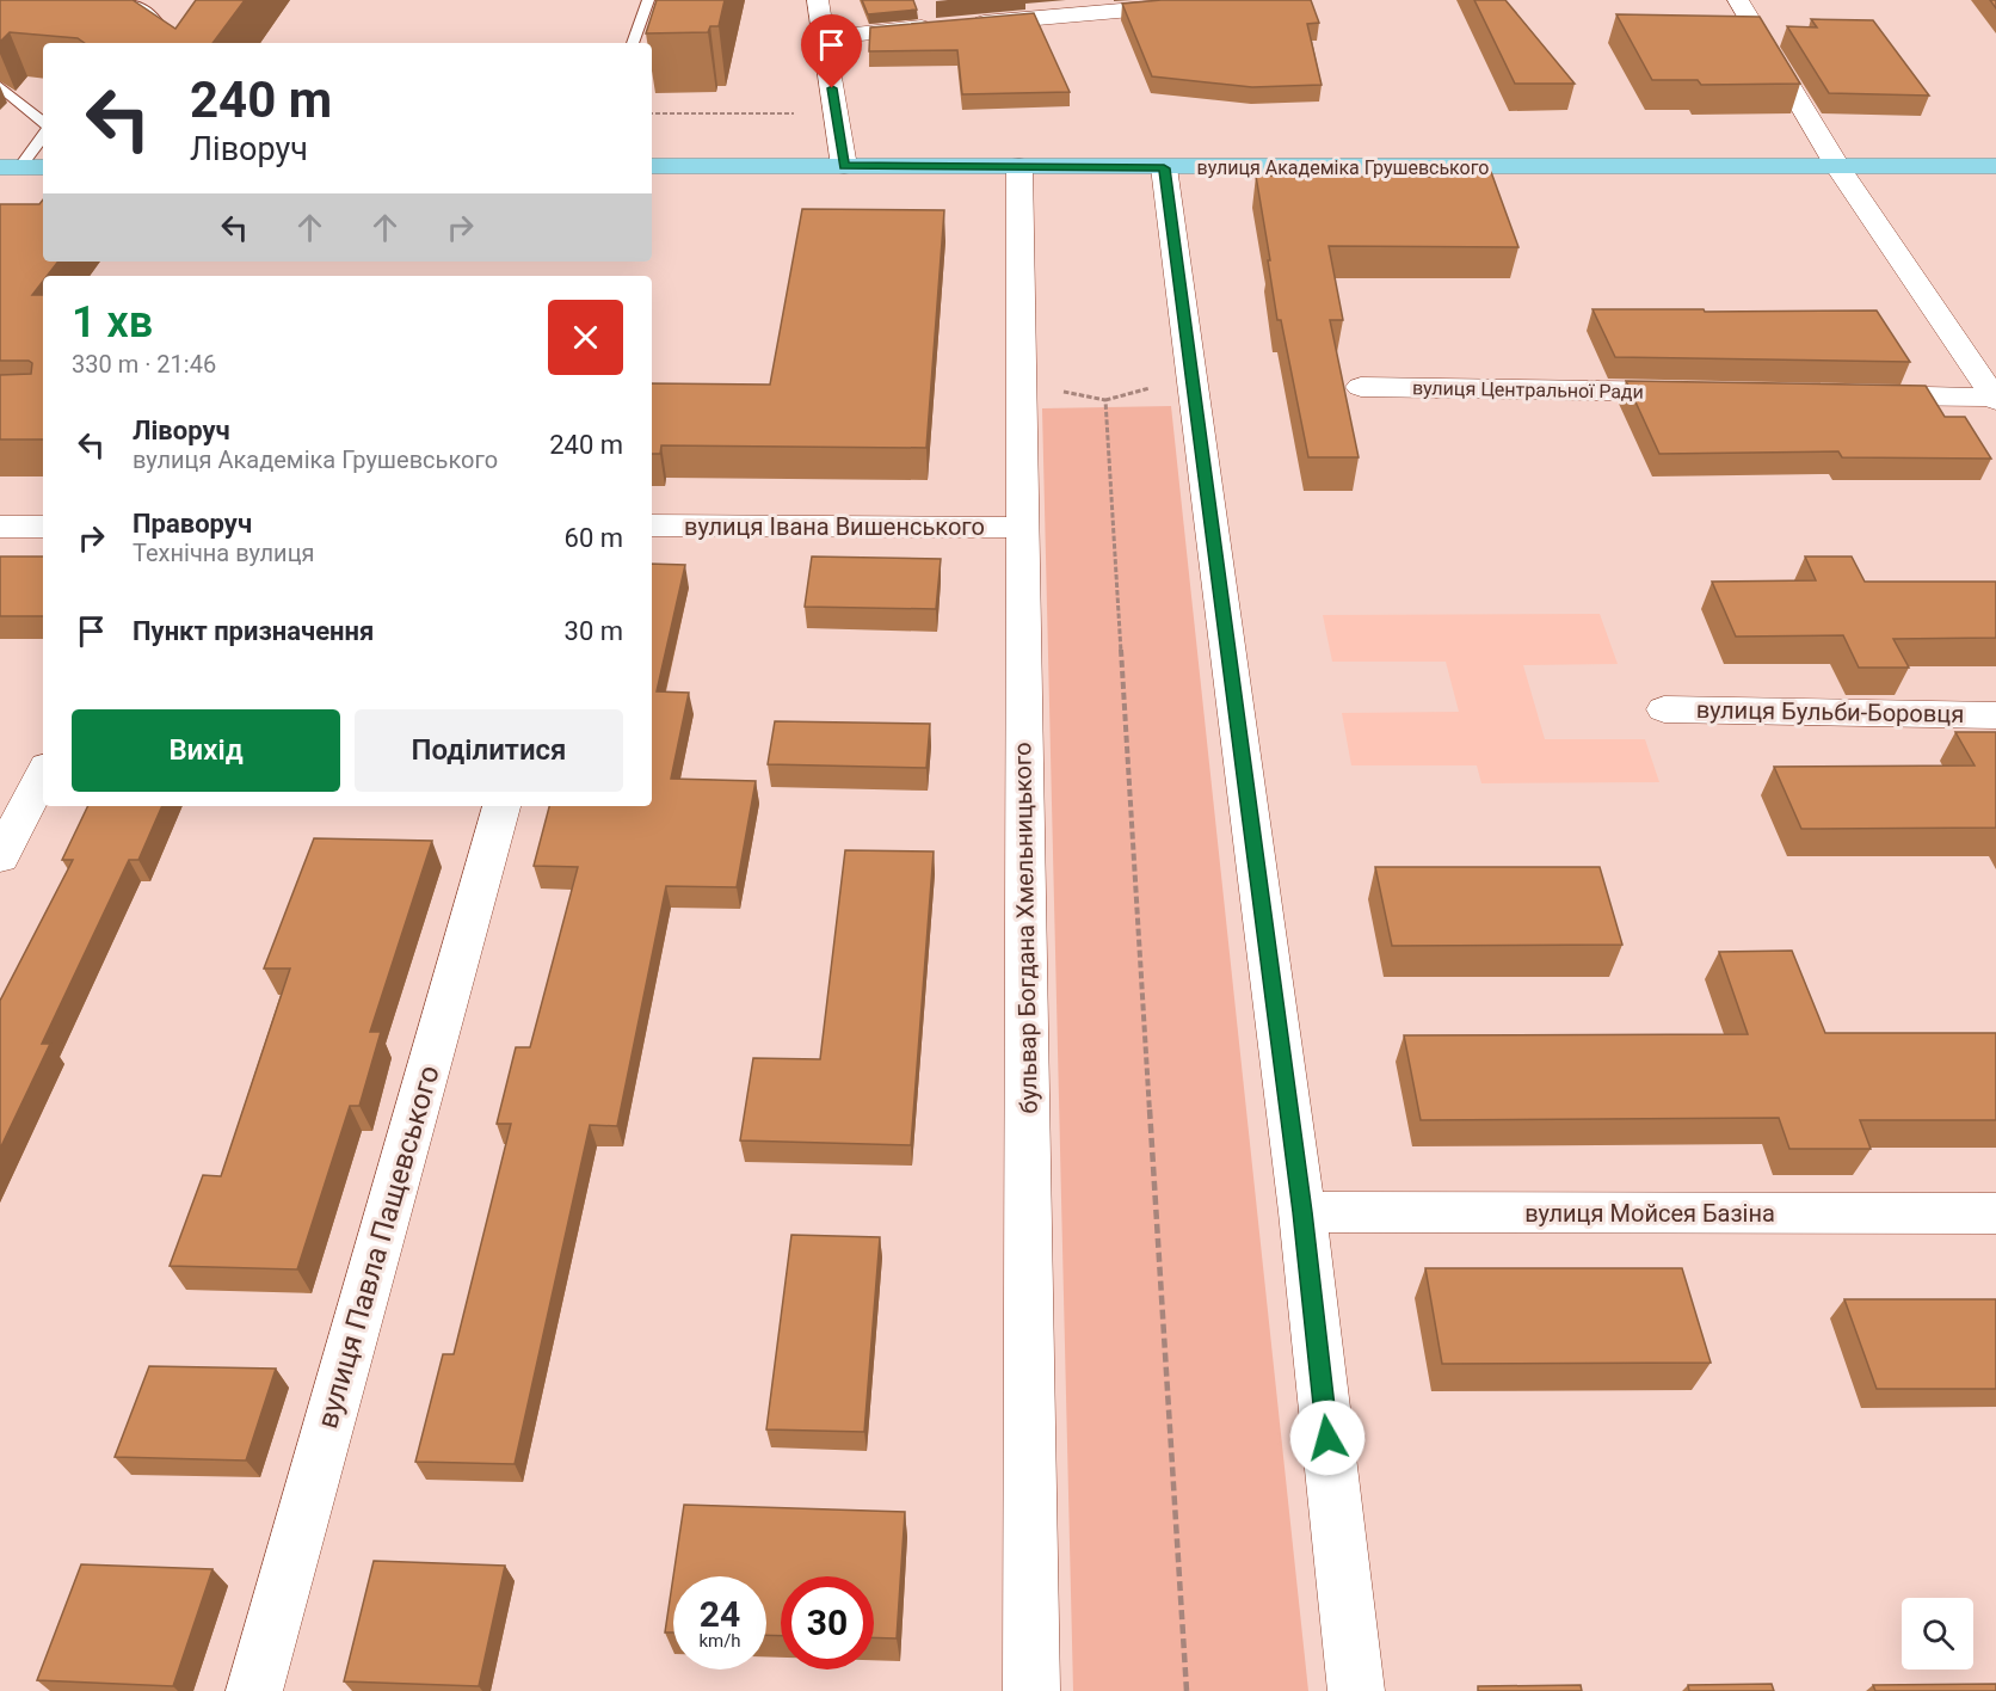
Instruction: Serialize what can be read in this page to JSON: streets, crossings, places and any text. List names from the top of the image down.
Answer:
{
  "streets": {
    "main road": ["вулиця Академіка Грушевського"],
    "street": [
      "вулиця Центральної Ради",
      "вулиця Івана Вишенського",
      "вулиця Бульби-Боровця",
      "бульвар Богдана Хмельницького",
      "вулиця Мойсея Базіна",
      "вулиця Павла Пащевського"
    ]
  },
  "crossings": [
    ["вулиця Академіка Грушевського", "бульвар Богдана Хмельницького"],
    ["вулиця Івана Вишенського", "бульвар Богдана Хмельницького"]
  ],
  "page": {
    "turn": ["240 m", "Ліворуч"],
    "heading": ["1 хв", "330 m · 21:46"],
    "list": [
      {
        "name": "Ліворуч",
        "note": "вулиця Академіка Грушевського",
        "value": "240 m"
      },
      {
        "name": "Праворуч",
        "note": "Технічна вулиця",
        "value": "60 m"
      },
      {
        "name": "Пункт призначення",
        "value": "30 m"
      }
    ],
    "buttons": ["Вихід", "Поділитися"],
    "speed": "24 km/h",
    "limit": "30"
  }
}
